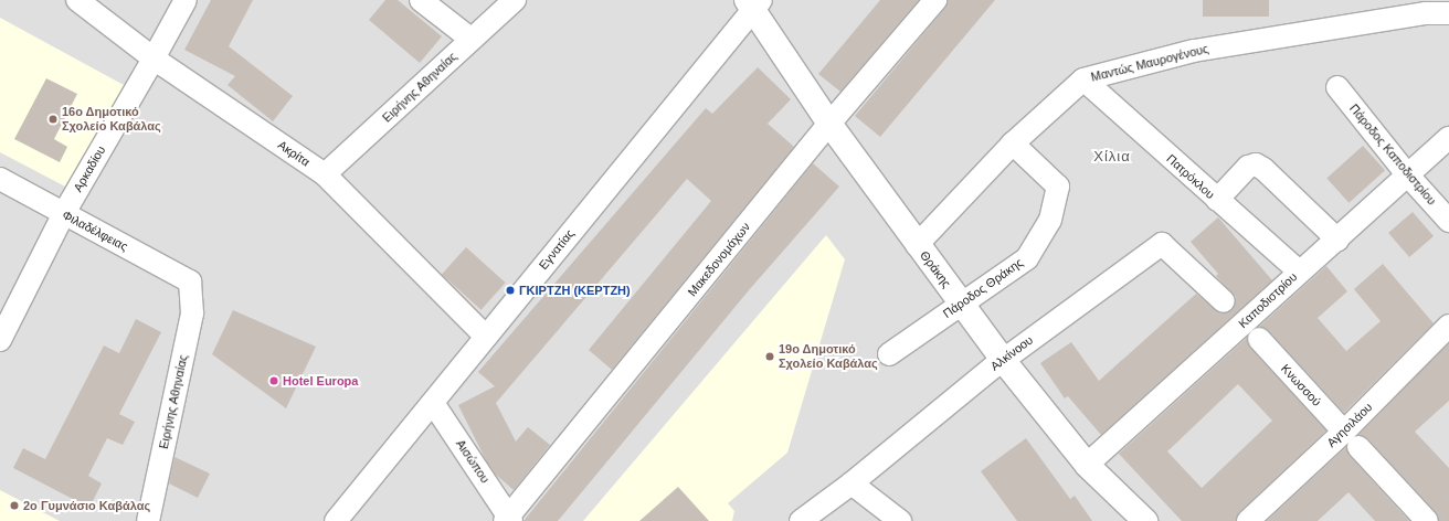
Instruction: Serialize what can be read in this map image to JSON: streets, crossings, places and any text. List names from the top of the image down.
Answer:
{
  "streets": {
    "street": [
      "Μαντώς Μαυρογένους",
      "Ειρήνης Αθηναίας",
      "Ακρίτα",
      "Πάροδος Καποδιστρίου",
      "Αρκαδίου",
      "Πατρόκλου",
      "Φιλαδέλφειας",
      "Εγνατίας",
      "Μακεδονομάχων",
      "Θράκης",
      "Πάροδος Θράκης",
      "Καποδιστρίου",
      "Αλκίνοου",
      "Κνωσσού",
      "Αγησιλάου",
      "Αισώπου"
    ]
  },
  "crossings": [
    ["Μαντώς Μαυρογένους", "Πατρόκλου"],
    ["Μαντώς Μαυρογένους", "Θράκης"],
    ["Μαντώς Μαυρογένους", "Πάροδος Θράκης"],
    ["Ειρήνης Αθηναίας", "Ακρίτα"],
    ["Ειρήνης Αθηναίας", "Φιλαδέλφειας"],
    ["Ακρίτα", "Αρκαδίου"],
    ["Ακρίτα", "Εγνατίας"],
    ["Πάροδος Καποδιστρίου", "Καποδιστρίου"],
    ["Αρκαδίου", "Φιλαδέλφειας"],
    ["Πατρόκλου", "Καποδιστρίου"],
    ["Εγνατίας", "Θράκης"],
    ["Εγνατίας", "Αισώπου"],
    ["Μακεδονομάχων", "Θράκης"],
    ["Μακεδονομάχων", "Αισώπου"],
    ["Θράκης", "Πάροδος Θράκης"],
    ["Θράκης", "Καποδιστρίου"],
    ["Θράκης", "Αλκίνοου"],
    ["Κνωσσού", "Αγησιλάου"]
  ],
  "districts": ["Χίλια"],
  "places": [
    "16ο Δημοτικό Σχολείο Καβάλας",
    "ΓΚΙΡΤΖΗ (ΚΕΡΤΖΗ)",
    "19ο Δημοτικό Σχολείο Καβάλας",
    "Hotel Europa",
    "2ο Γυμνάσιο Καβάλας"
  ]
}
